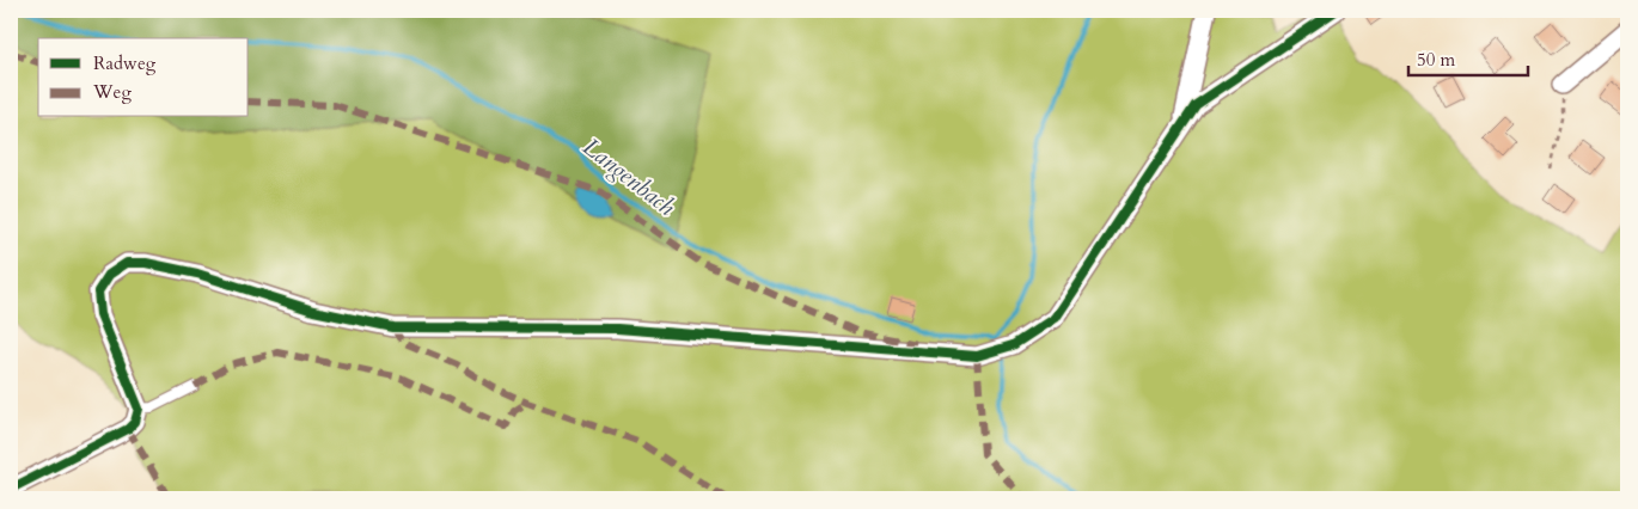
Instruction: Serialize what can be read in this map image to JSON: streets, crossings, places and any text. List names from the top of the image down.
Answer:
{
  "water": ["Langenbach"],
  "legend": ["Radweg", "Weg"],
  "scale_bar": "50 m"
}
